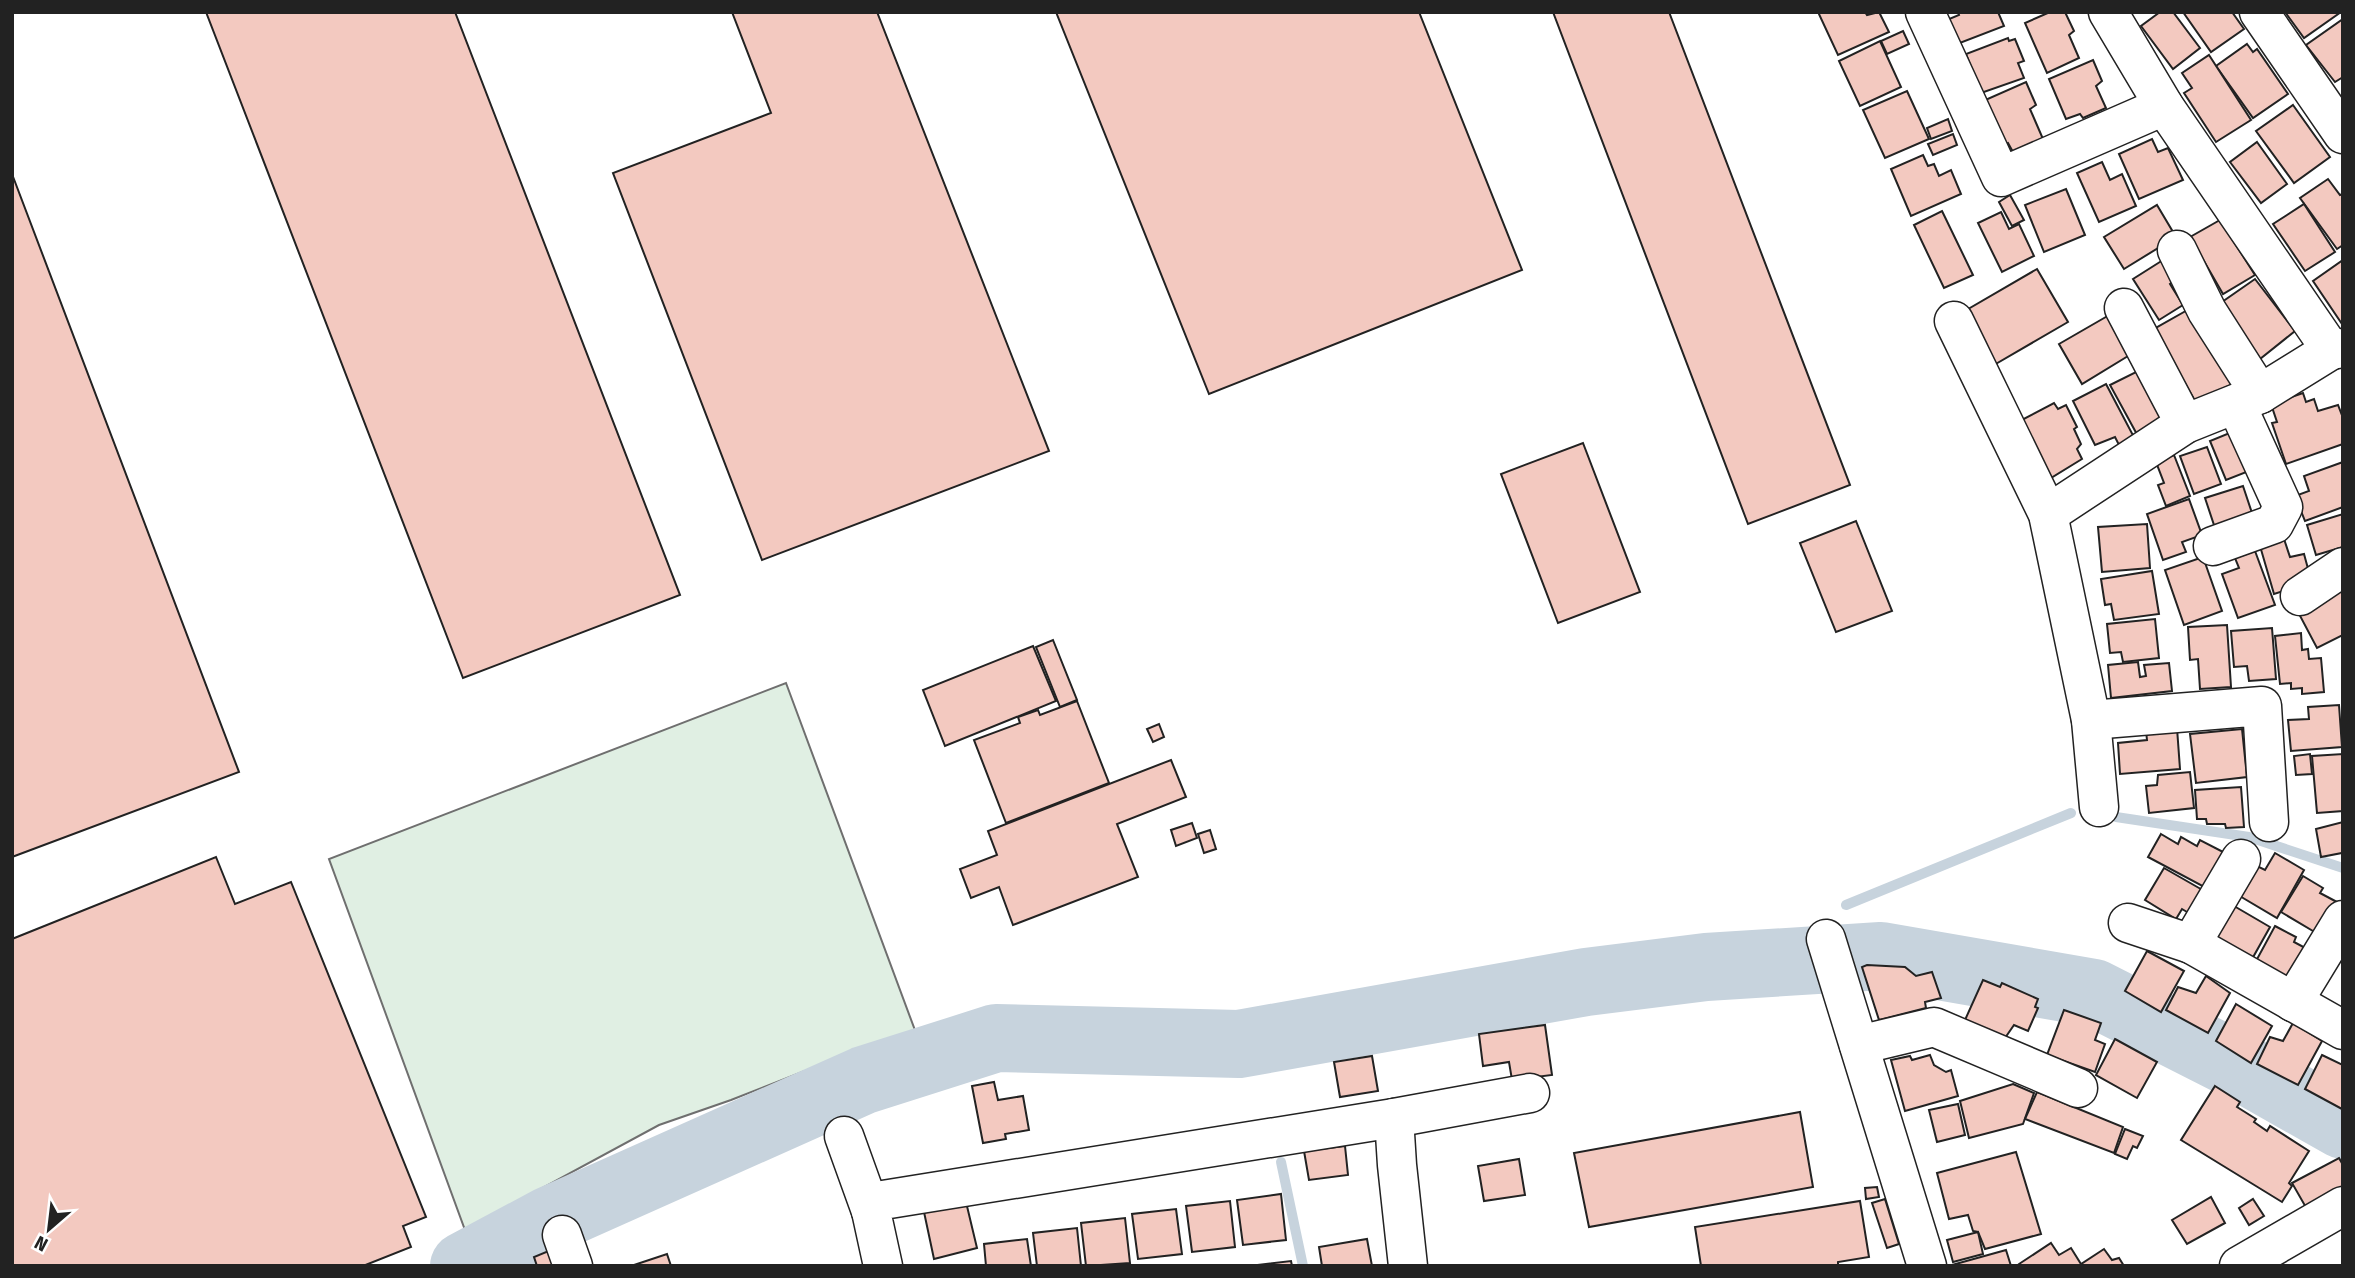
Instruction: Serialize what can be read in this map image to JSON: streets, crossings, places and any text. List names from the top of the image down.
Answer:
{
  "north": "bottom left"
}
